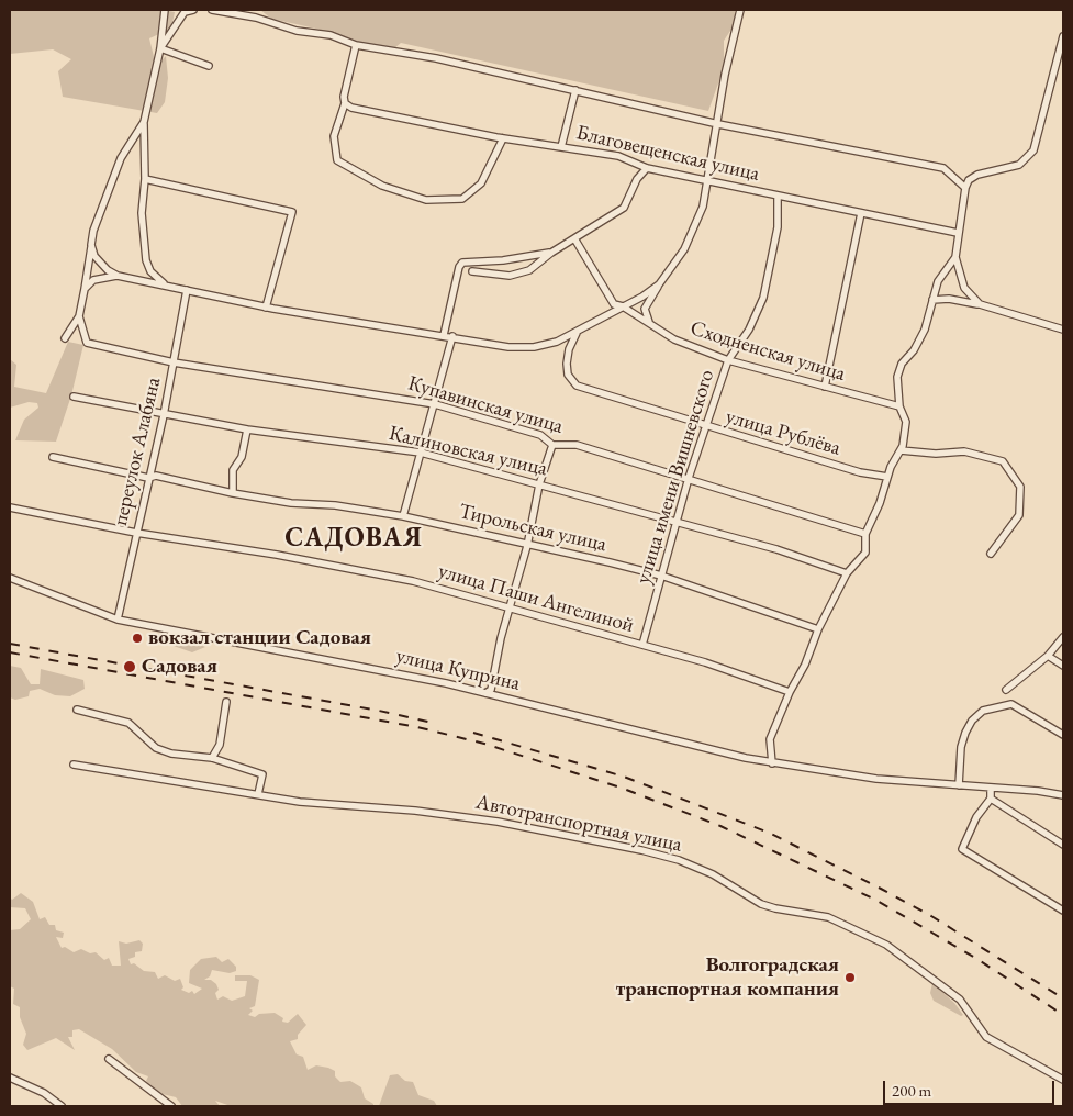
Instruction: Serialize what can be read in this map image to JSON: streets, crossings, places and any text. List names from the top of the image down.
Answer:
{
  "streets": {
    "street": [
      "Благовещенская улица",
      "Сходненская улица",
      "Купавинская улица",
      "улица Рублёва",
      "переулок Алабяна",
      "Калиновская улица",
      "улица имени Вишневского",
      "Тирольская улица",
      "улица Паши Ангелиной",
      "улица Куприна",
      "Автотранспортная улица"
    ]
  },
  "crossings": [
    ["Благовещенская улица", "улица имени Вишневского"],
    ["Сходненская улица", "улица имени Вишневского"],
    ["Купавинская улица", "переулок Алабяна"],
    ["Купавинская улица", "улица имени Вишневского"],
    ["улица Рублёва", "улица имени Вишневского"],
    ["переулок Алабяна", "Калиновская улица"],
    ["переулок Алабяна", "Тирольская улица"],
    ["переулок Алабяна", "улица Паши Ангелиной"],
    ["переулок Алабяна", "улица Куприна"],
    ["Калиновская улица", "улица имени Вишневского"],
    ["улица имени Вишневского", "Тирольская улица"],
    ["улица имени Вишневского", "улица Паши Ангелиной"]
  ],
  "districts": ["САДОВАЯ"],
  "places": ["вокзал станции Садовая", "Садовая", "Волгоградская транспортная компания"],
  "scale_bar": "200 m"
}
